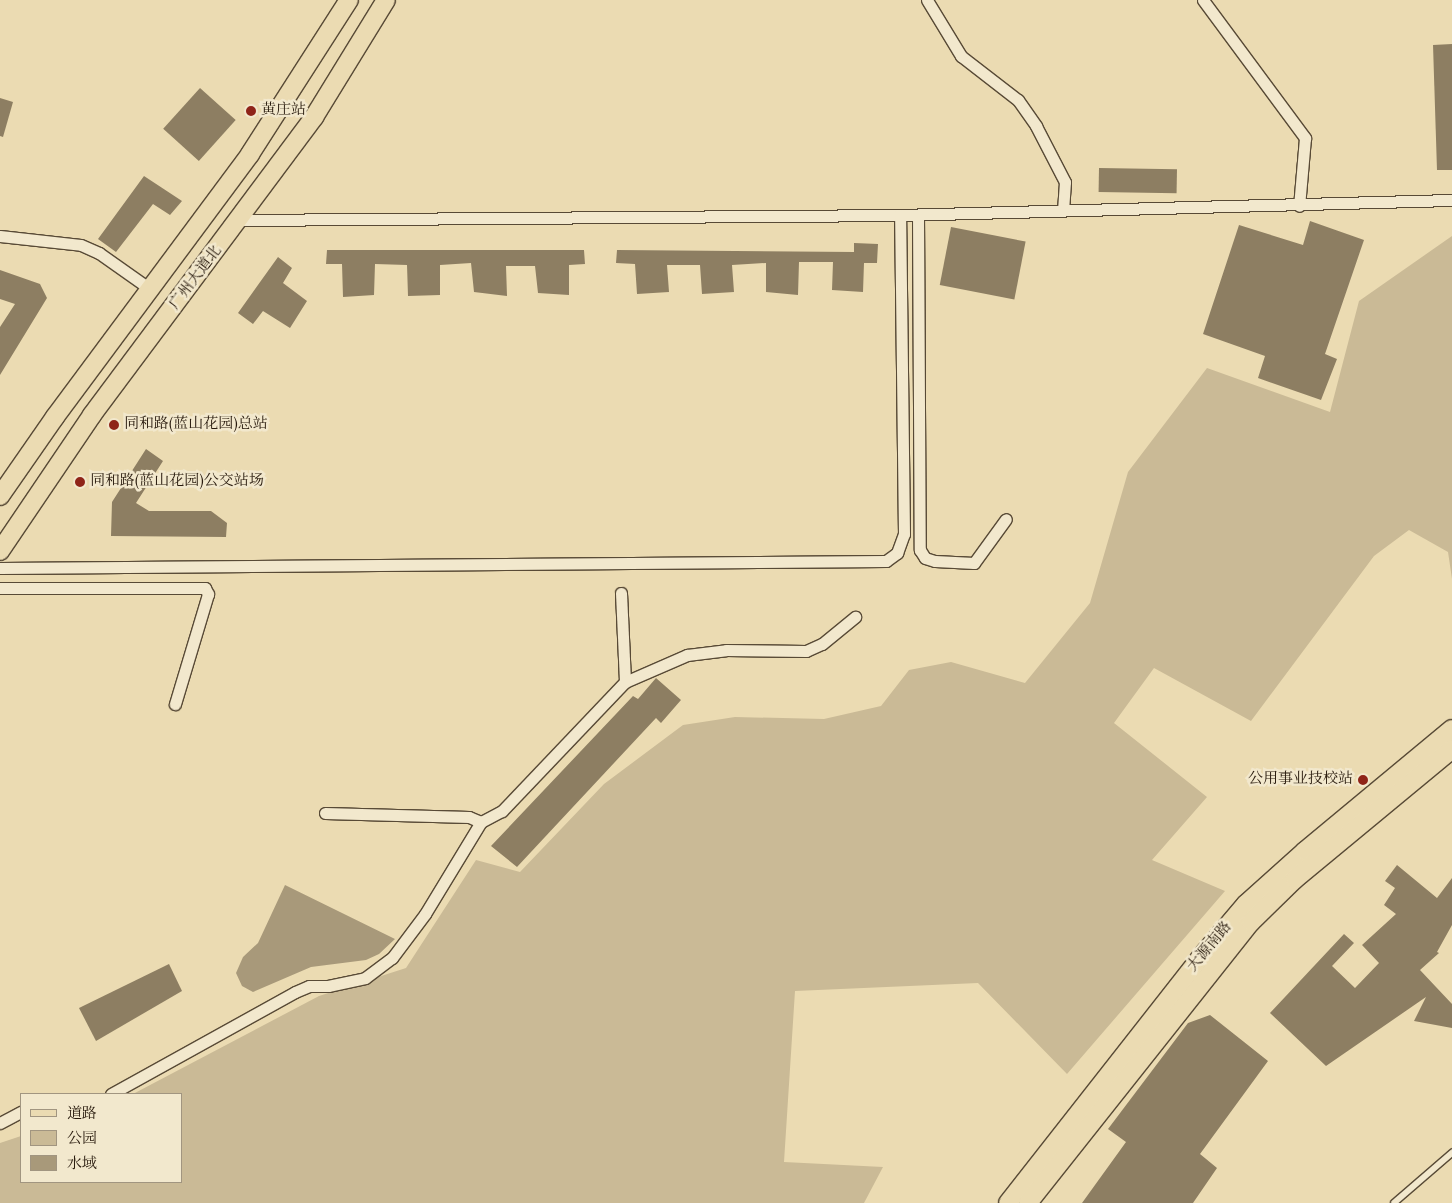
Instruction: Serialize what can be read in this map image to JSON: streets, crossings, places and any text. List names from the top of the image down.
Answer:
{
  "streets": {
    "main road": ["广州大道北", "大源南路"]
  },
  "places": [
    "黄庄站",
    "同和路(蓝山花园)总站",
    "同和路(蓝山花园)公交站场",
    "公用事业技校站"
  ],
  "legend": ["道路", "公园", "水域"]
}
